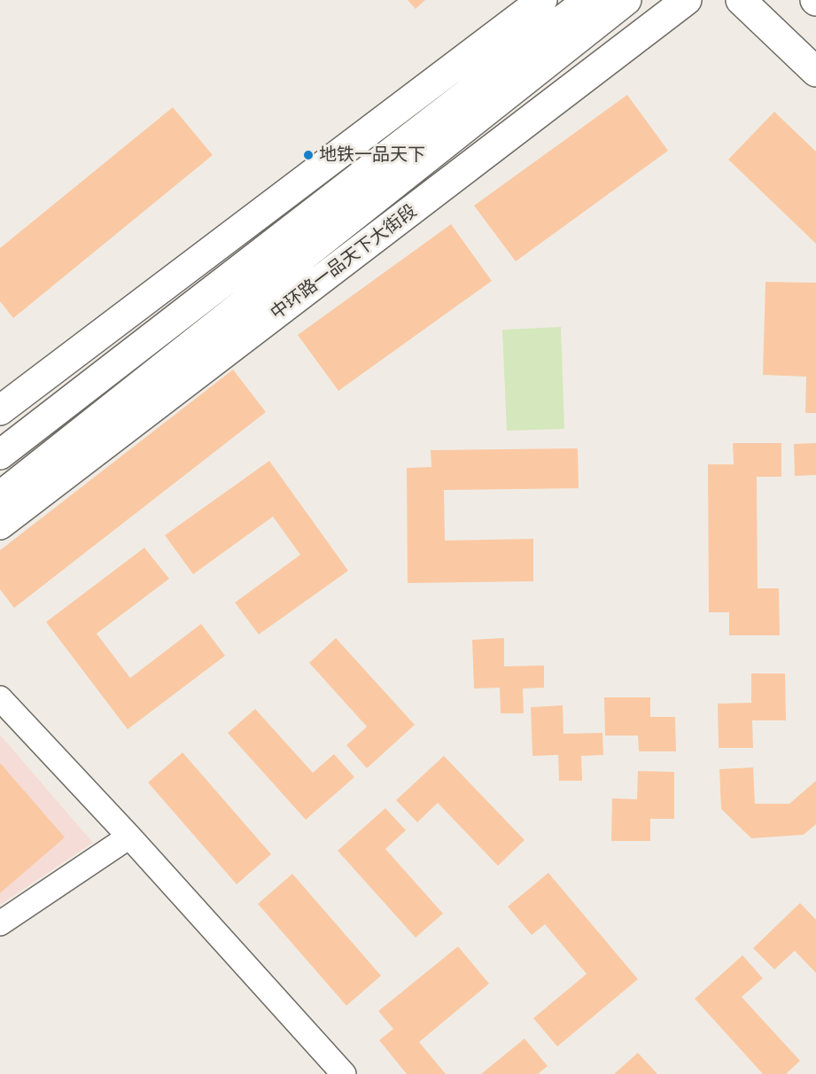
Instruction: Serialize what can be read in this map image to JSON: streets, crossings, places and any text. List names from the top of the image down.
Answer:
{
  "streets": {
    "main road": ["中环路一品天下大街段"]
  },
  "places": ["地铁一品天下"]
}
